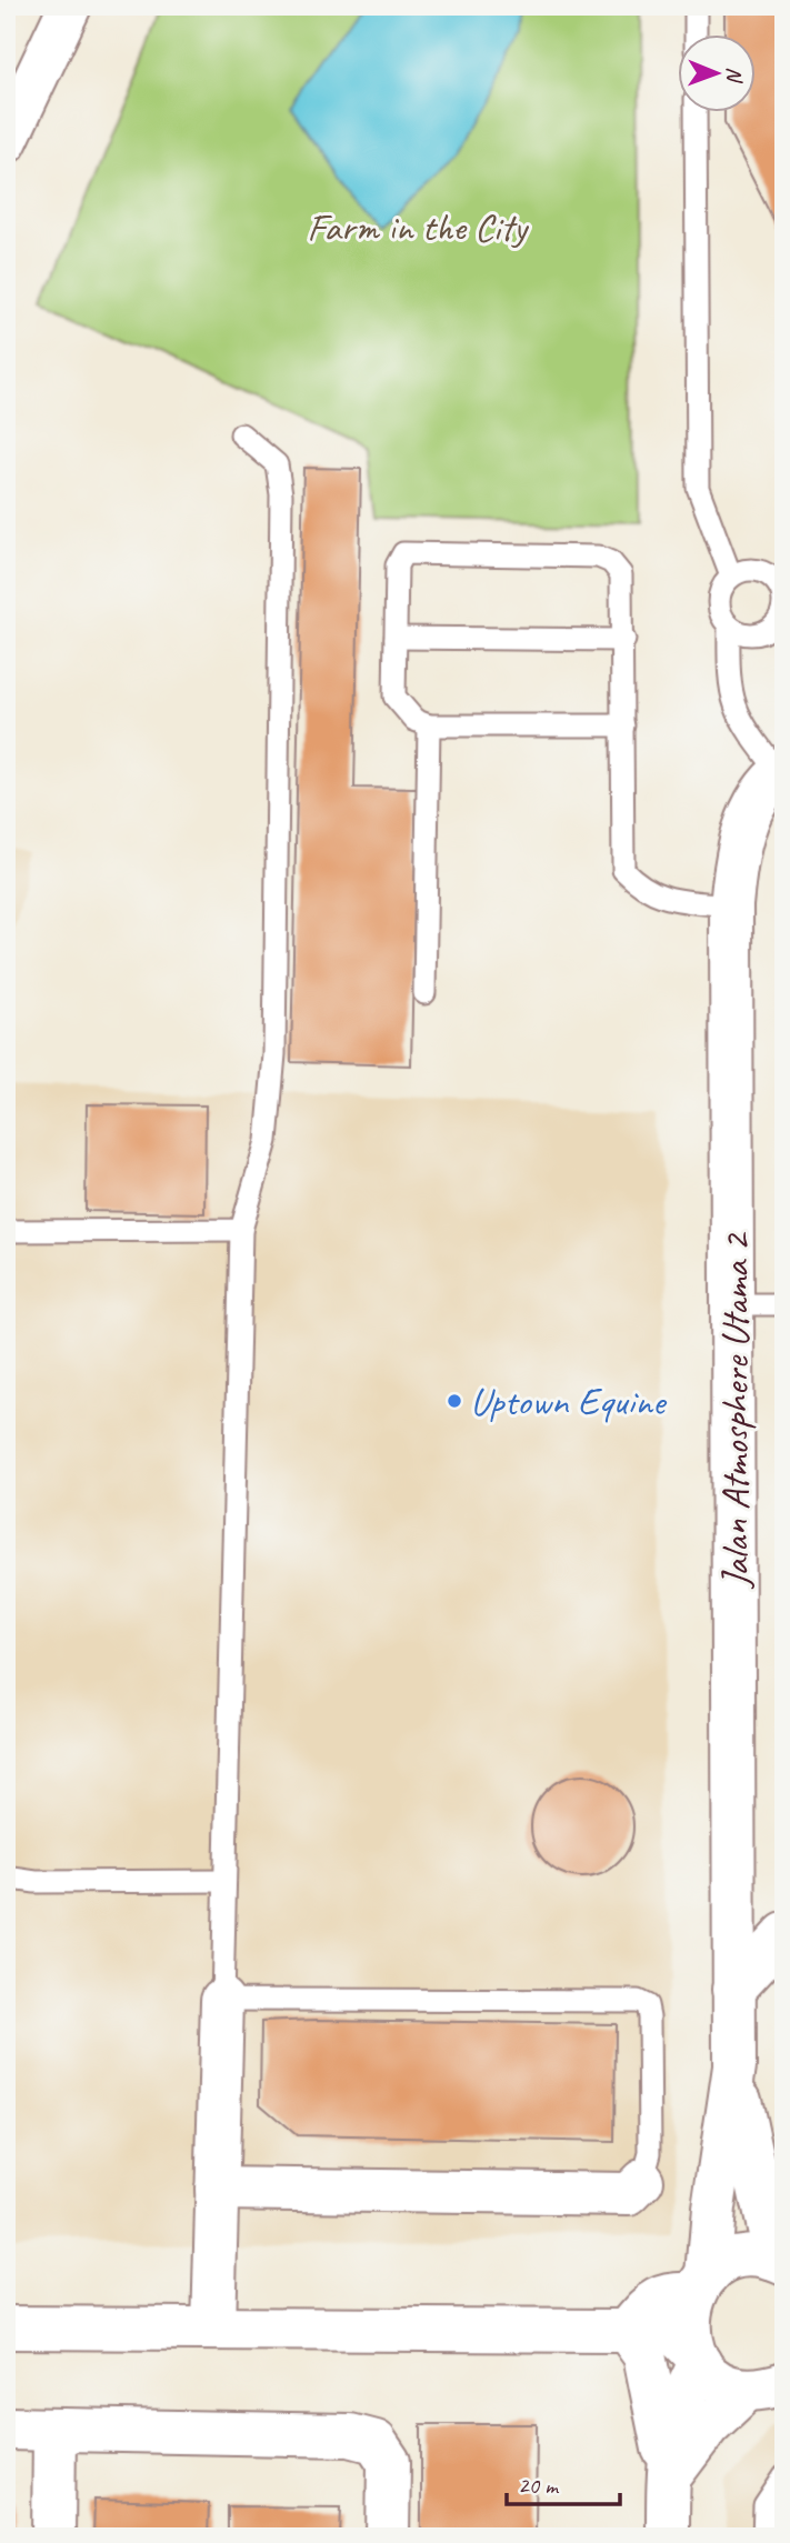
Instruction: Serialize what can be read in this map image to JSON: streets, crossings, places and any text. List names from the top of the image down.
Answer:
{
  "streets": {
    "main road": ["Jalan Atmosphere Utama 2"]
  },
  "parks": ["Farm in the City"],
  "places": ["Uptown Equine"],
  "scale_bar": "20 m",
  "north": "right"
}
